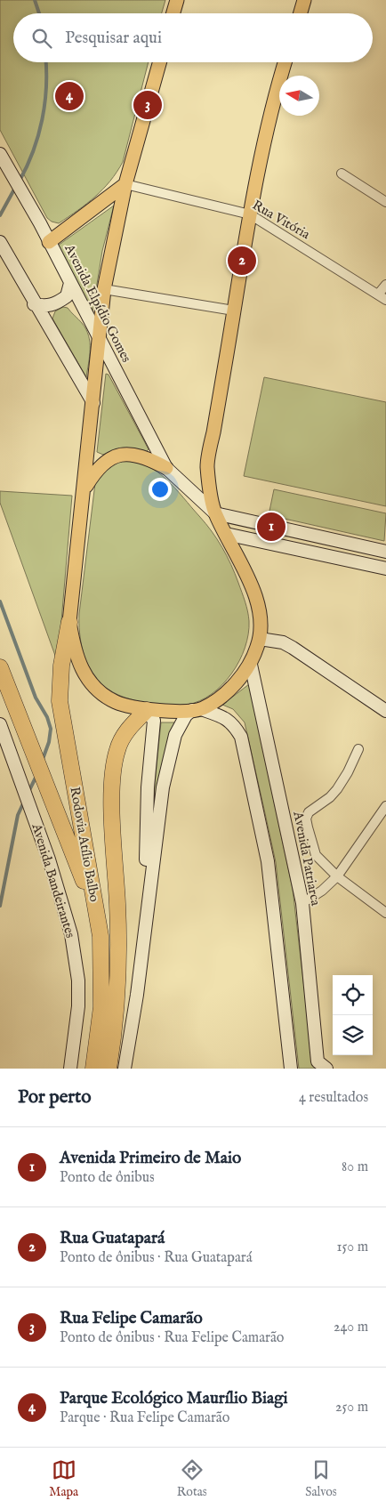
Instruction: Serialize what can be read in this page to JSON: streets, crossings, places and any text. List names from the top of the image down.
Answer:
{
  "streets": {
    "highway": ["Rodovia Atílio Balbo"],
    "main road": ["Avenida Elpídio Gomes", "Avenida Patriarca", "Avenida Bandeirantes"],
    "street": ["Rua Vitória"]
  },
  "north": "left",
  "page": {
    "search": "Pesquisar aqui",
    "pins": [
      "4",
      "3",
      "2",
      "1"
    ],
    "heading": ["Por perto", "4 resultados"],
    "list": [
      {
        "mark": "1",
        "name": "Avenida Primeiro de Maio",
        "note": "Ponto de ônibus",
        "value": "80 m"
      },
      {
        "mark": "2",
        "name": "Rua Guatapará",
        "note": "Ponto de ônibus · Rua Guatapará",
        "value": "150 m"
      },
      {
        "mark": "3",
        "name": "Rua Felipe Camarão",
        "note": "Ponto de ônibus · Rua Felipe Camarão",
        "value": "240 m"
      },
      {
        "mark": "4",
        "name": "Parque Ecológico Maurílio Biagi",
        "note": "Parque · Rua Felipe Camarão",
        "value": "250 m"
      }
    ],
    "nav": ["Mapa", "Rotas", "Salvos"]
  }
}
